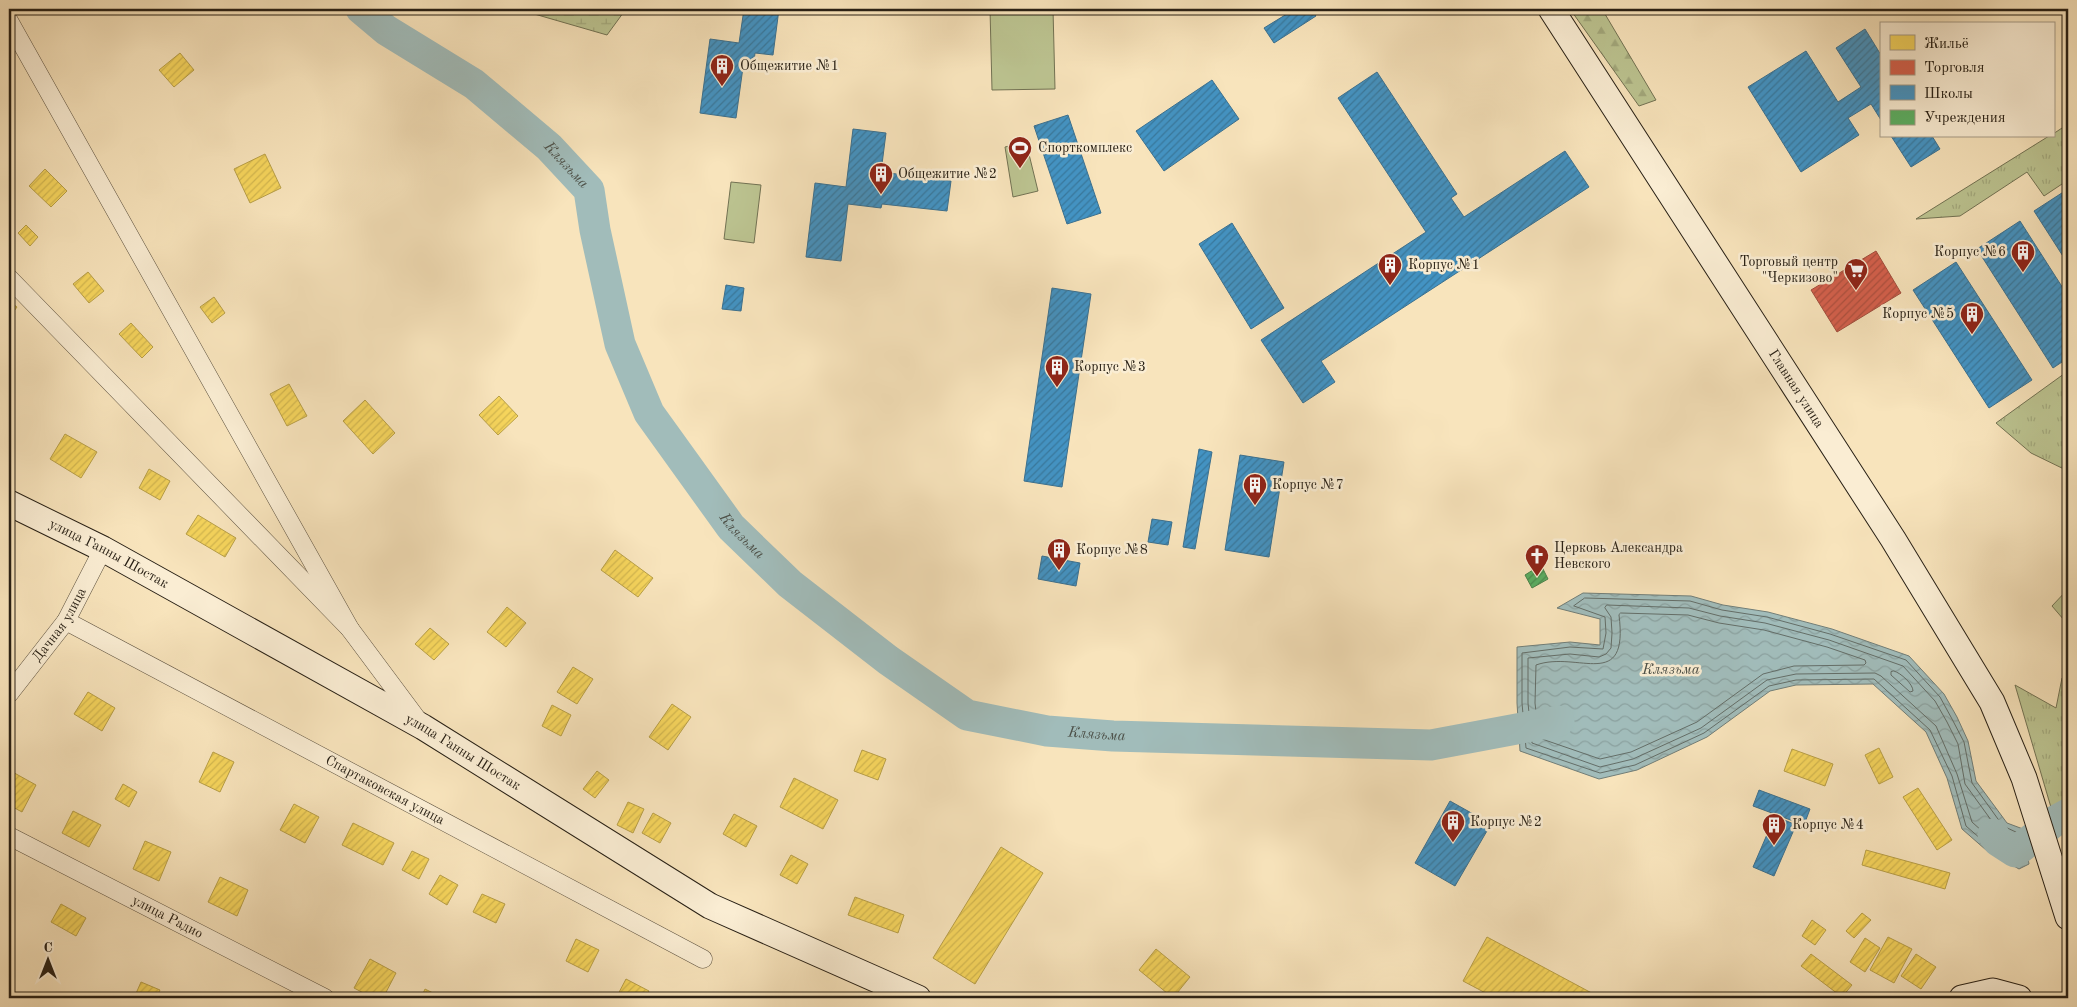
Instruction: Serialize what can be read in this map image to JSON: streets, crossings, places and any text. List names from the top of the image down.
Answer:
{
  "streets": {
    "main road": ["Главная улица", "улица Ганны Шостак"],
    "street": ["Дачная улица", "Спартаковская улица", "улица Радио"]
  },
  "crossings": [
    ["улица Ганны Шостак", "Дачная улица"],
    ["Дачная улица", "Спартаковская улица"]
  ],
  "water": ["Клязьма"],
  "places": {
    "building": [
      "Общежитие №1",
      "Общежитие №2",
      "Корпус №6",
      "Корпус №1",
      "Корпус №5",
      "Корпус №3",
      "Корпус №7",
      "Корпус №8",
      "Корпус №2",
      "Корпус №4"
    ],
    "sports": ["Спорткомплекс"],
    "supermarket": ["Торговый центр \"Черкизово\""],
    "church": ["Церковь Александра Невского"]
  },
  "legend": [
    "Жильё",
    "Торговля",
    "Школы",
    "Учреждения"
  ],
  "north": "top"
}
